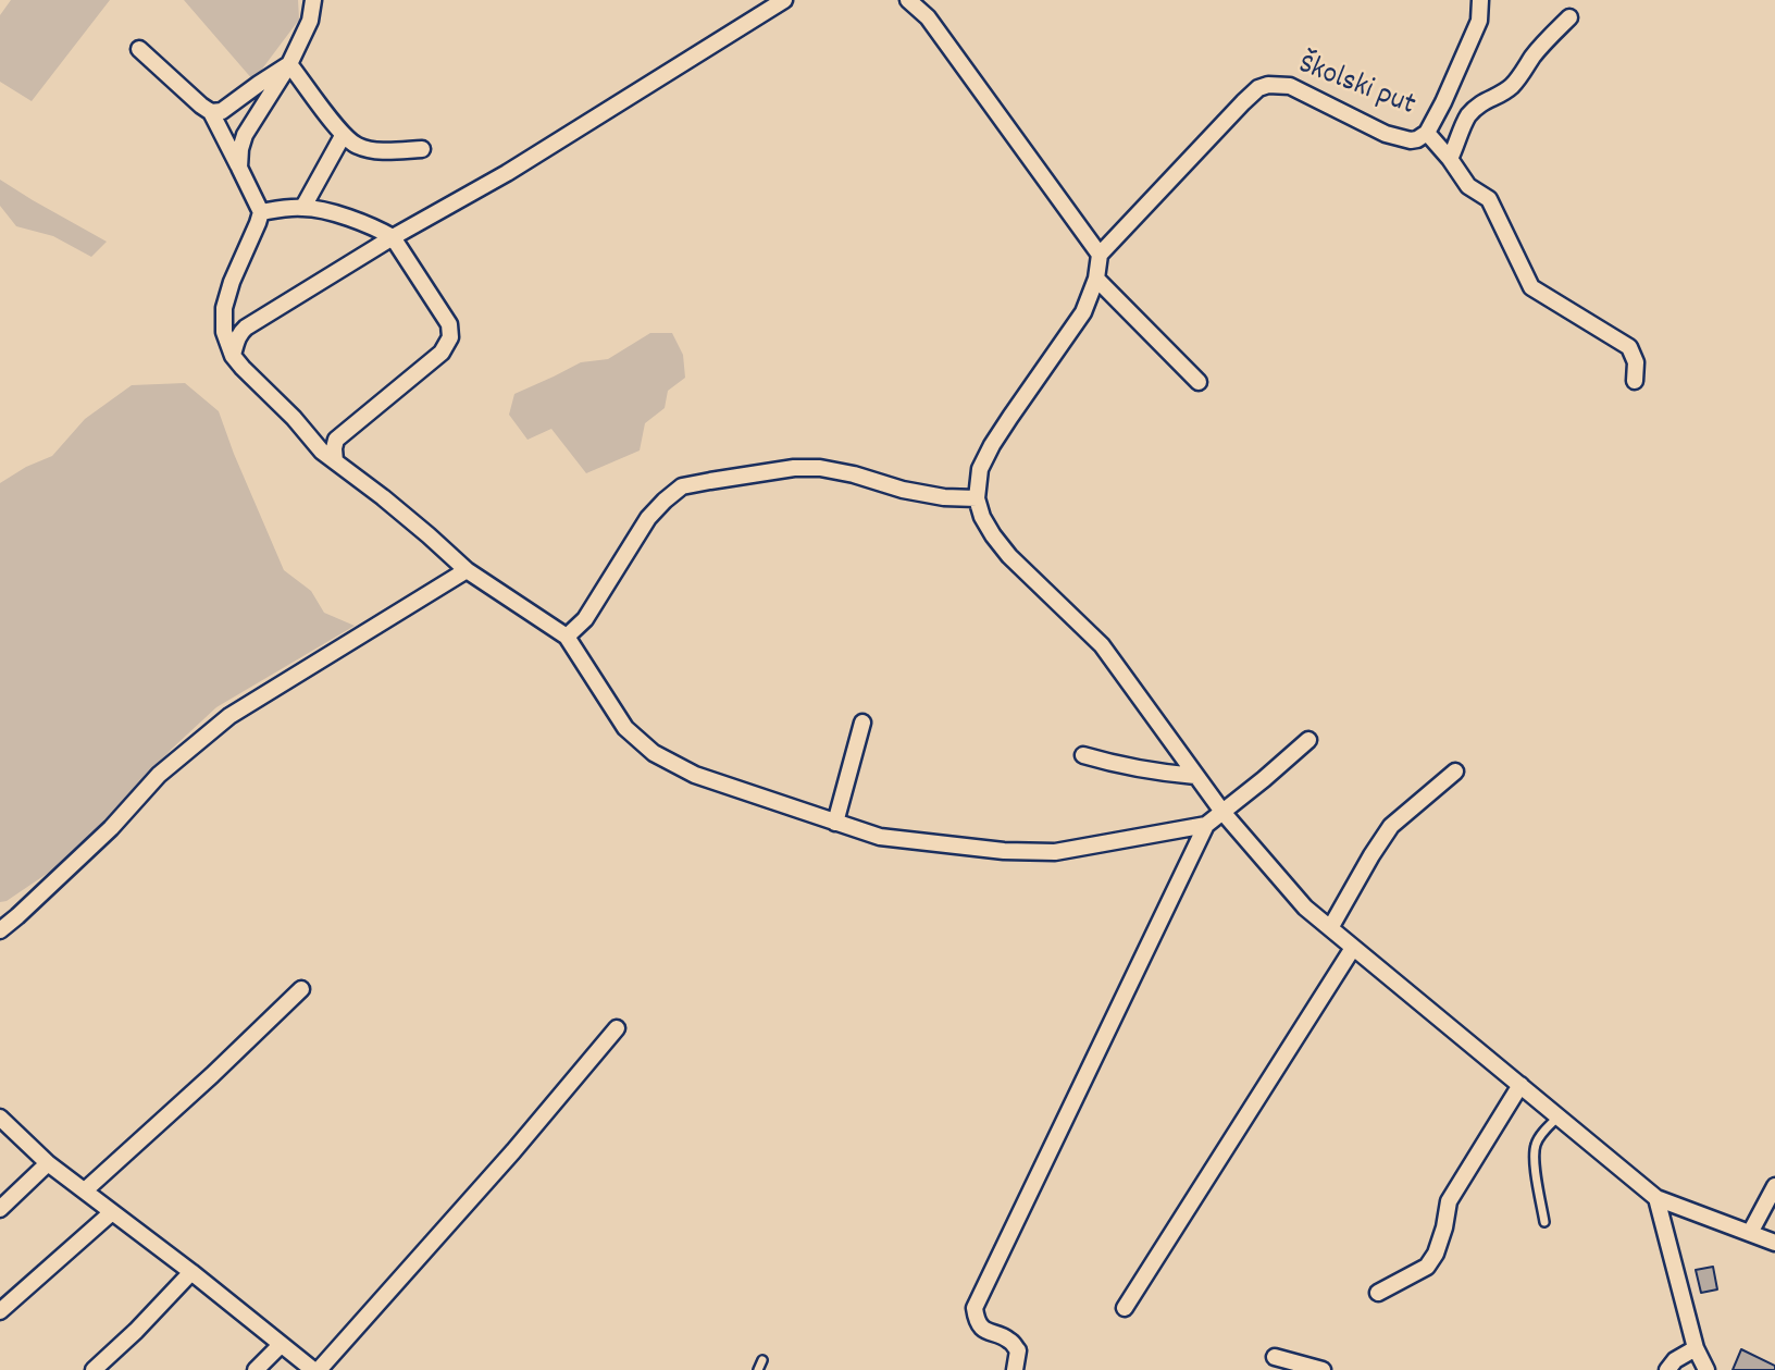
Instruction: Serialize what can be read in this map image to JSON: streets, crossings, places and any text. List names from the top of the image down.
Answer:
{
  "streets": {
    "street": ["Školski put"]
  }
}
